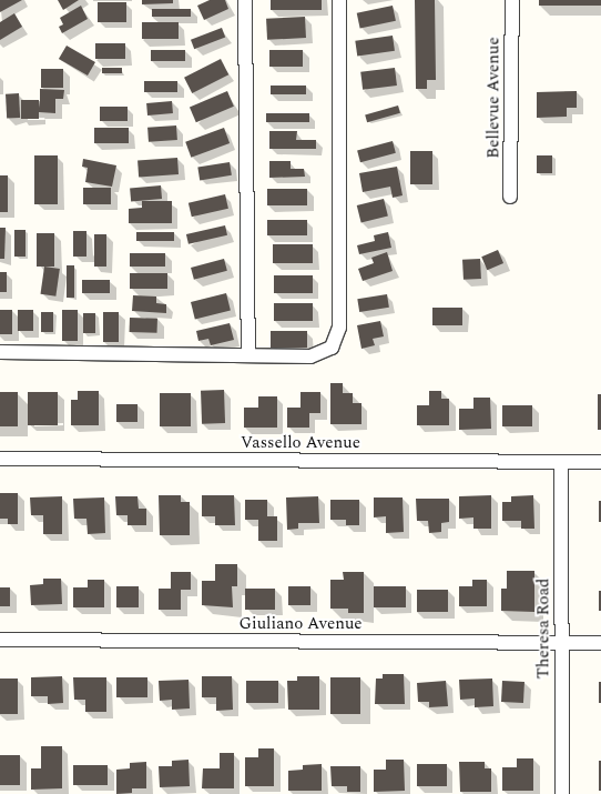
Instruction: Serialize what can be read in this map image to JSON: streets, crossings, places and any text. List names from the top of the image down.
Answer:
{
  "streets": {
    "street": [
      "Bellevue Avenue",
      "Vassello Avenue",
      "Giuliano Avenue",
      "Theresa Road"
    ]
  },
  "crossings": [
    ["Vassello Avenue", "Theresa Road"],
    ["Giuliano Avenue", "Theresa Road"]
  ]
}
